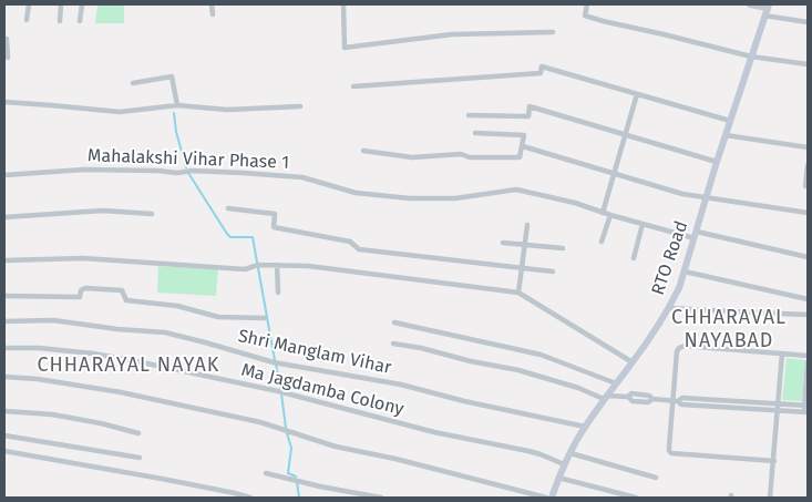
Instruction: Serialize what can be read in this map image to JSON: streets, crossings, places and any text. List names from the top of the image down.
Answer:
{
  "streets": {
    "street": [
      "Mahalakshi Vihar Phase 1",
      "RTO Road",
      "Shri Manglam Vihar",
      "Ma Jagdamba Colony"
    ]
  },
  "crossings": [
    ["Mahalakshi Vihar Phase 1", "RTO Road"],
    ["RTO Road", "Shri Manglam Vihar"],
    ["RTO Road", "Ma Jagdamba Colony"]
  ],
  "districts": ["CHHARAVAL NAYABAD", "CHHARAYAL NAYAK"]
}
